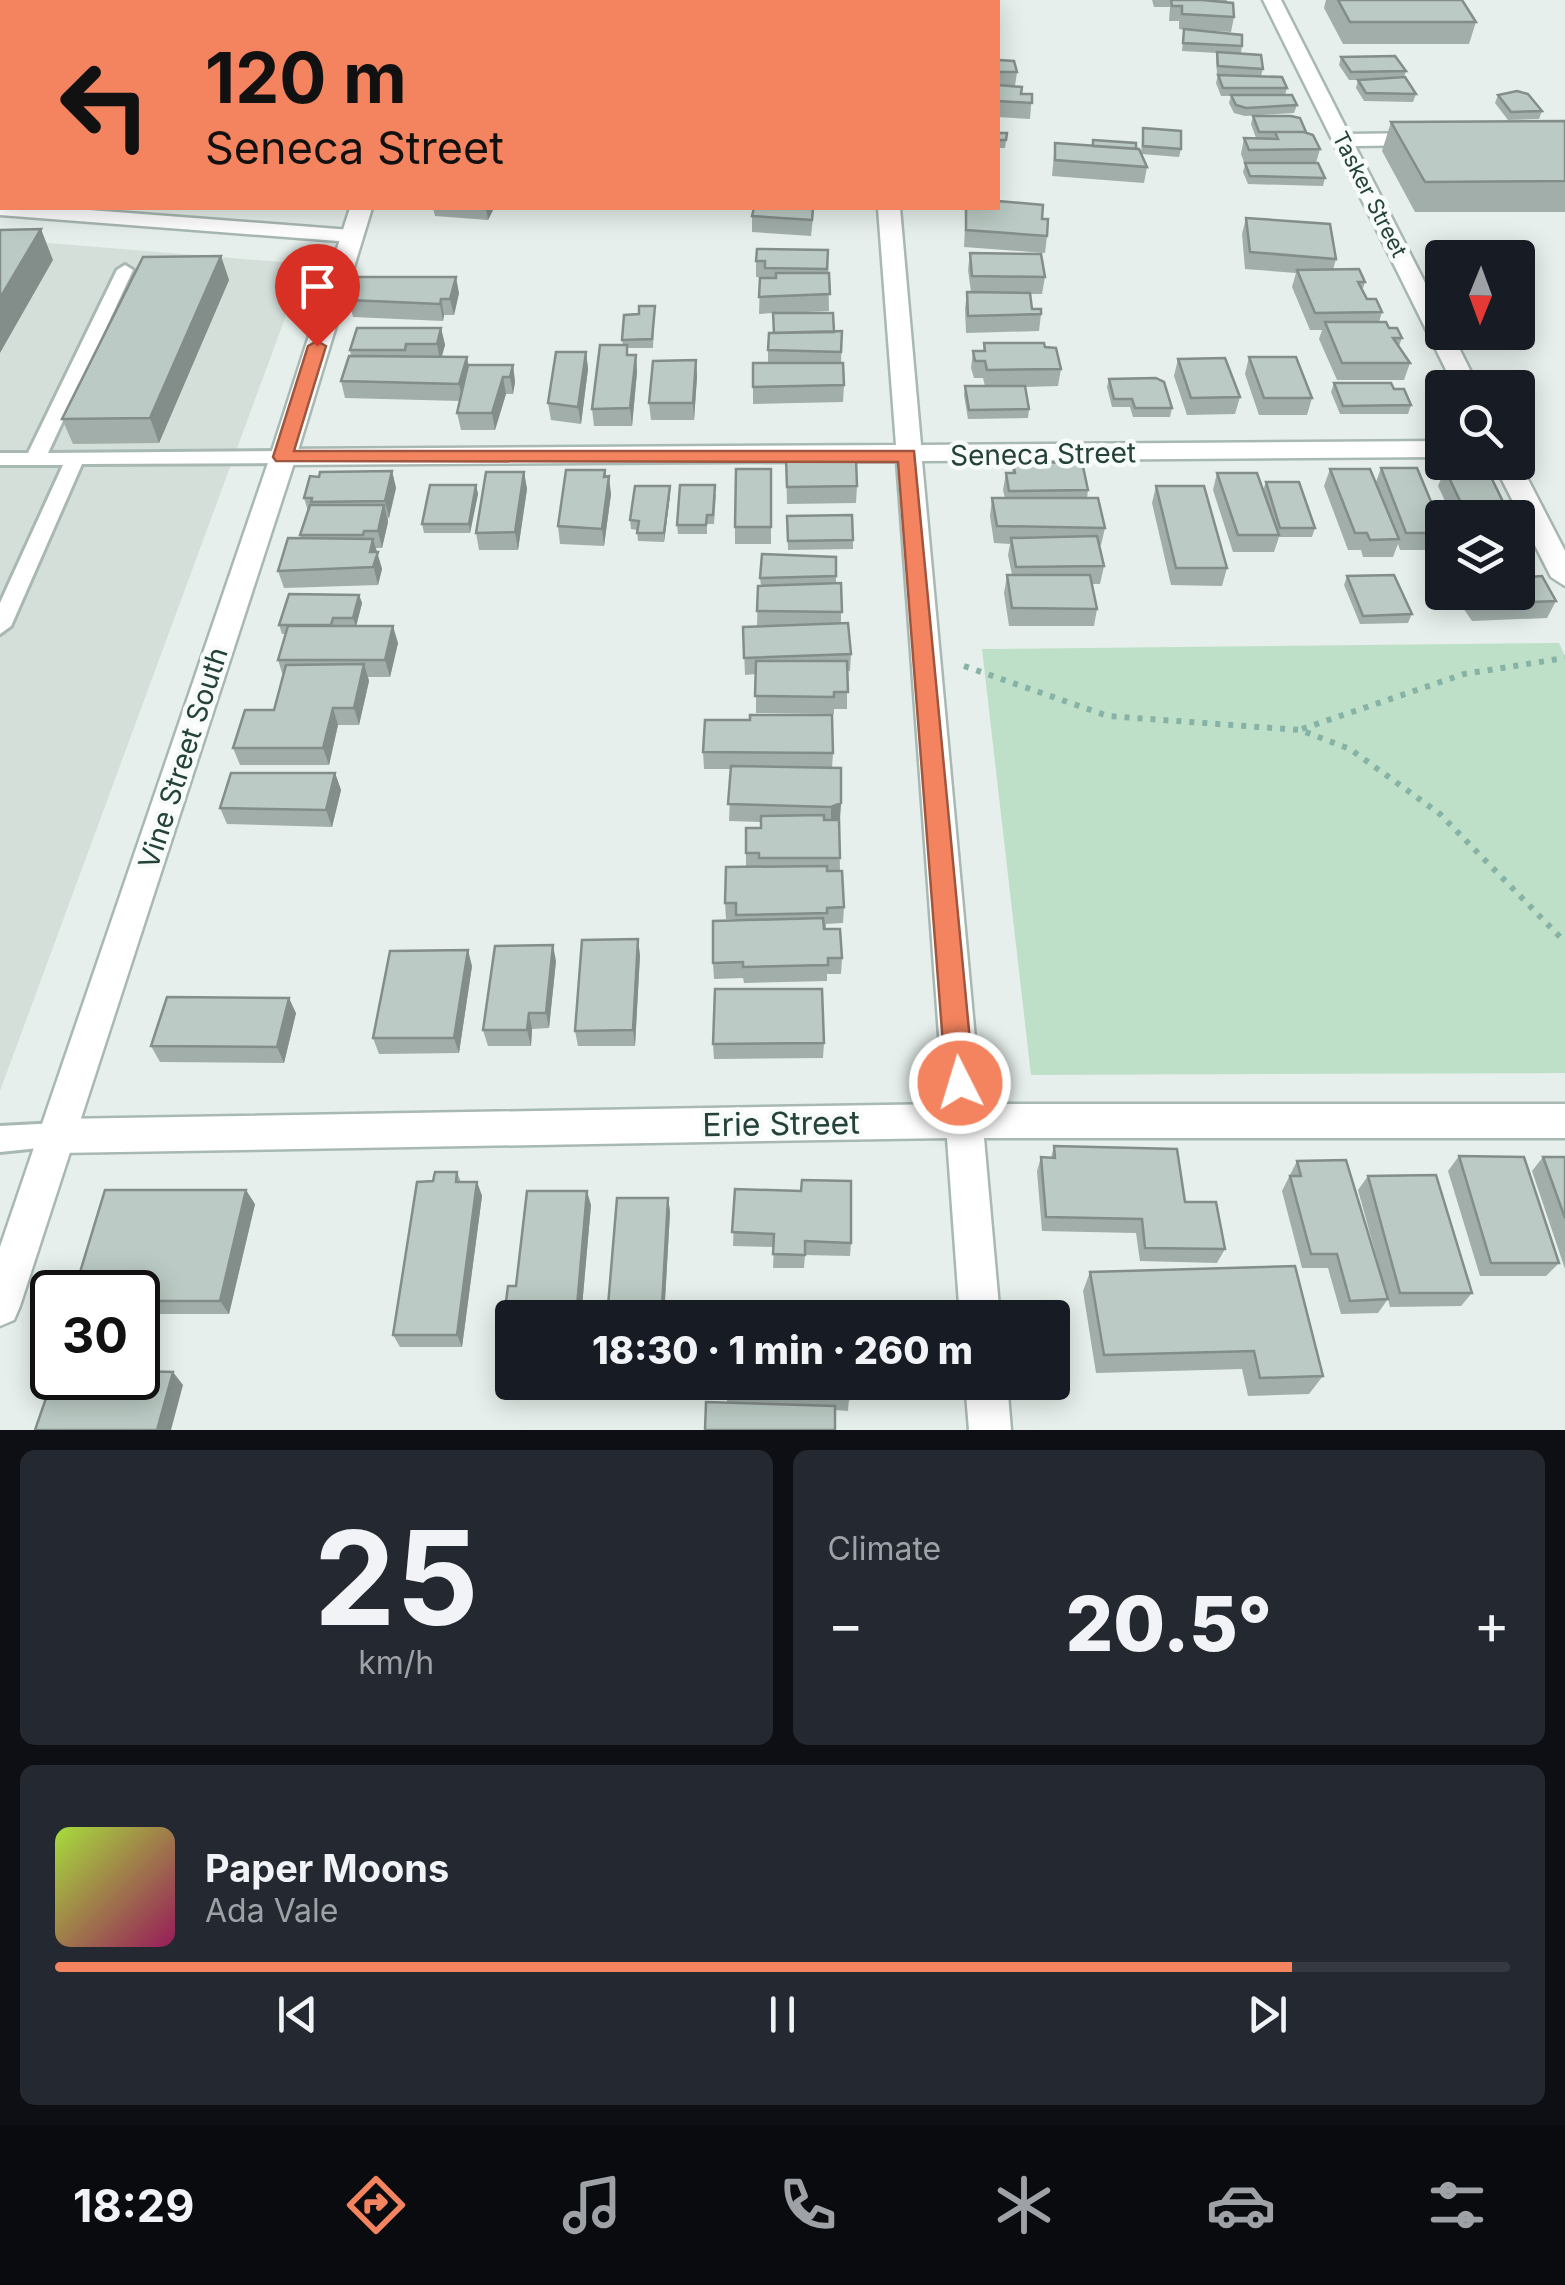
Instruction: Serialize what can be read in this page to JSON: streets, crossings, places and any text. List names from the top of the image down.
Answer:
{
  "streets": {
    "street": [
      "Tasker Street",
      "Seneca Street",
      "Vine Street South",
      "Erie Street"
    ]
  },
  "crossings": [
    ["Seneca Street", "Vine Street South"],
    ["Vine Street South", "Erie Street"]
  ],
  "north": "bottom",
  "page": {
    "turn": ["120 m", "Seneca Street"],
    "limit": "30",
    "trip": "18:30 · 1 min · 260 m",
    "tile": [
      ["25", "km/h"],
      "Climate"
    ],
    "heat": ["−", "20.5°", "+"],
    "song": ["Paper Moons", "Ada Vale"],
    "tabs": "18:29"
  }
}
